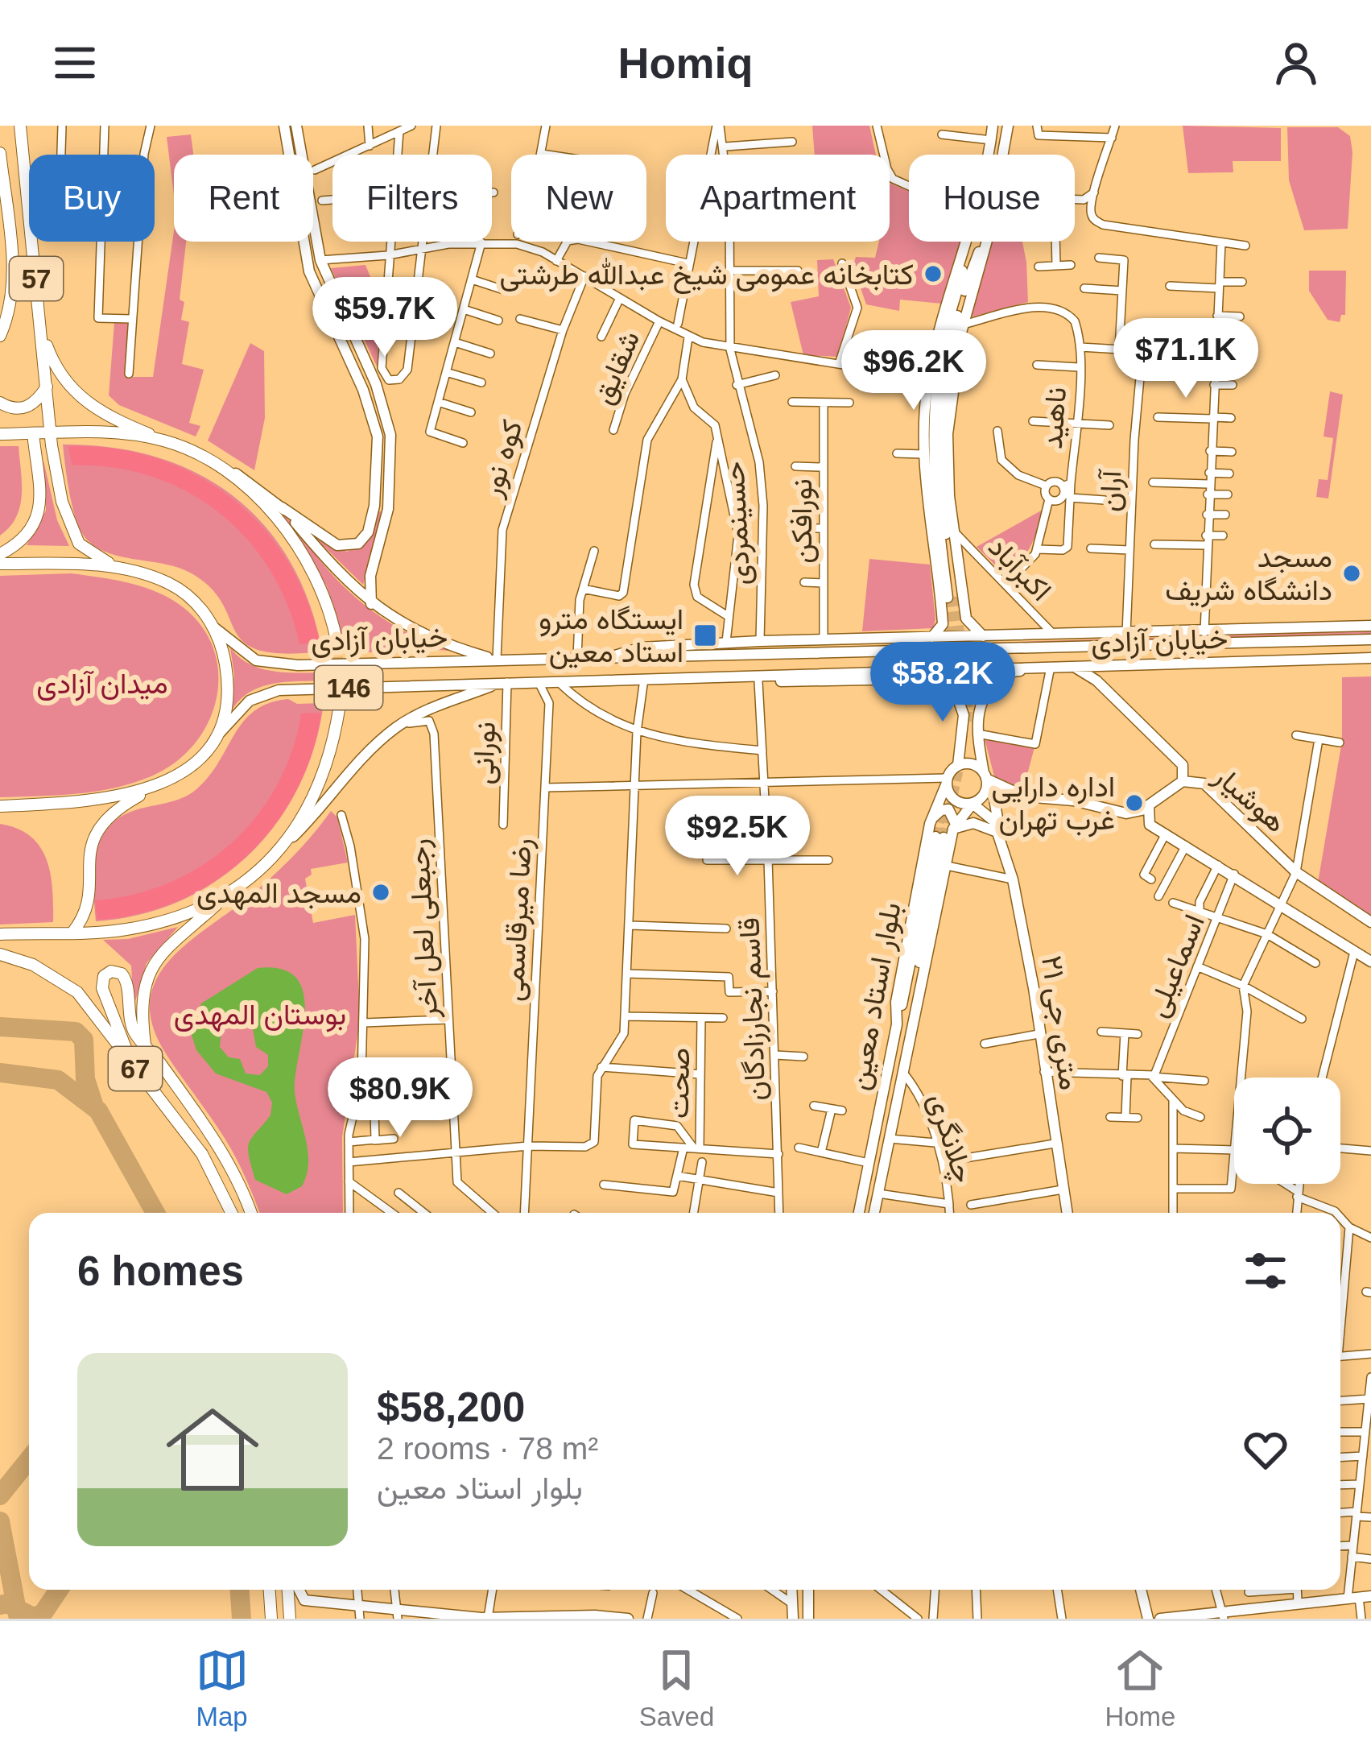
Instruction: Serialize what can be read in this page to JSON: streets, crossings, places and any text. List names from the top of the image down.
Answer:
{
  "streets": {
    "highway": ["57", "67"],
    "main road": [
      "خیابان آزادی",
      "146",
      "هوشیار",
      "بلوار استاد معین",
      "۲۱ متری جی"
    ],
    "street": [
      "شقایق",
      "ناهید",
      "کوه نور",
      "آران",
      "نورافکن",
      "حسینمردی",
      "اکبرآباد",
      "نورانی",
      "رضا میرقاسمی",
      "رجبعلی لعل آخر",
      "اسماعیلی",
      "قاسم نجارزادگان",
      "صحت",
      "چلانگری"
    ]
  },
  "crossings": [
    ["ناهید", "اکبرآباد"],
    ["کوه نور", "خیابان آزادی"],
    ["خیابان آزادی", "نورانی"],
    ["خیابان آزادی", "هوشیار"],
    ["خیابان آزادی", "رضا میرقاسمی"],
    ["بلوار استاد معین", "۲۱ متری جی"],
    ["بلوار استاد معین", "چلانگری"]
  ],
  "parks": ["میدان آزادی", "بوستان المهدی"],
  "places": {
    "other": [
      "کتابخانه عمومی شیخ عبدالله طرشتی",
      "مسجد دانشگاه شریف",
      "اداره دارایی غرب تهران",
      "مسجد المهدی"
    ],
    "transit": ["ایستگاه مترو استاد معین"]
  },
  "page": {
    "header": "Homiq",
    "chip": [
      "Buy",
      "Rent",
      "Filters",
      "New",
      "Apartment",
      "House"
    ],
    "price": [
      "$59.7K",
      "$71.1K",
      "$96.2K",
      "$58.2K",
      "$92.5K",
      "$80.9K"
    ],
    "heading": "6 homes",
    "list": [
      {
        "name": "$58,200",
        "note": "2 rooms · 78 m² · بلوار استاد معین"
      }
    ],
    "tabs": ["Map", "Saved", "Home"]
  }
}
